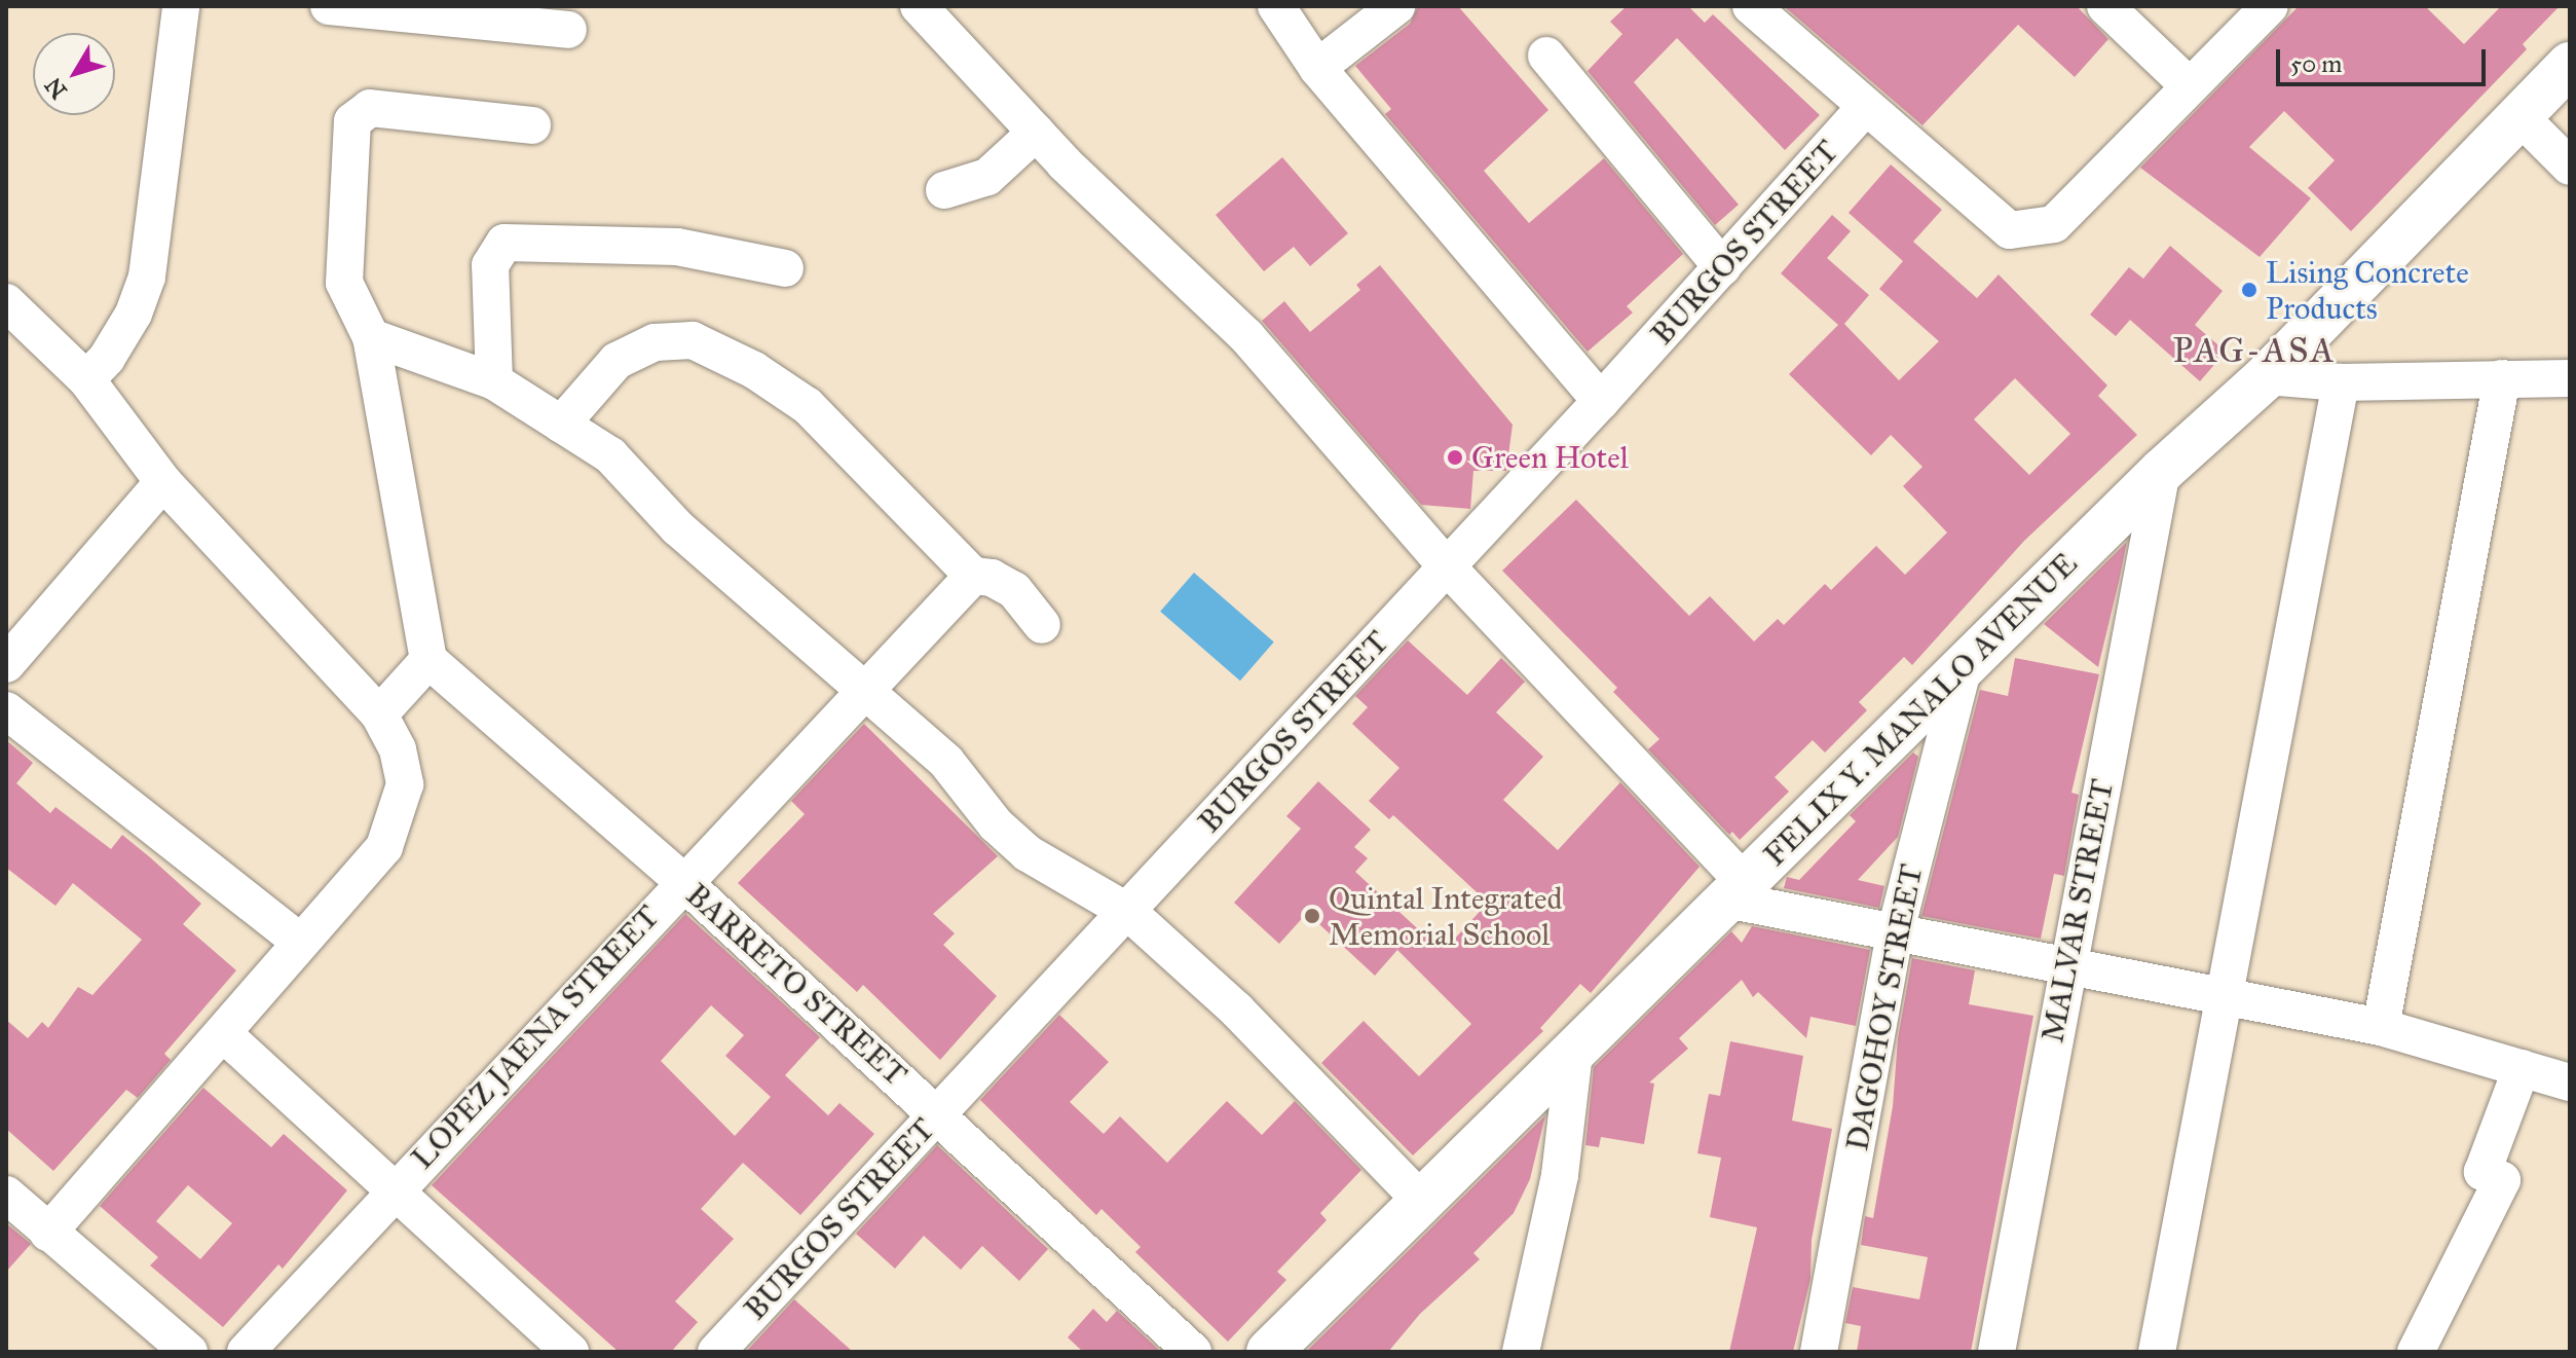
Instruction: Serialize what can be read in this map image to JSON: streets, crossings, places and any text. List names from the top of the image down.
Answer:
{
  "streets": {
    "main road": ["FELIX Y. MANALO AVENUE"],
    "street": [
      "BURGOS STREET",
      "MALVAR STREET",
      "BARRETO STREET",
      "DAGOHOY STREET",
      "LOPEZ JAENA STREET"
    ]
  },
  "crossings": [
    ["BURGOS STREET", "BARRETO STREET"],
    ["FELIX Y. MANALO AVENUE", "MALVAR STREET"],
    ["FELIX Y. MANALO AVENUE", "DAGOHOY STREET"],
    ["BARRETO STREET", "LOPEZ JAENA STREET"]
  ],
  "districts": ["PAG-ASA"],
  "places": ["Lising Concrete Products", "Green Hotel", "Quintal Integrated Memorial School"],
  "scale_bar": "50 m",
  "north": "bottom left"
}
